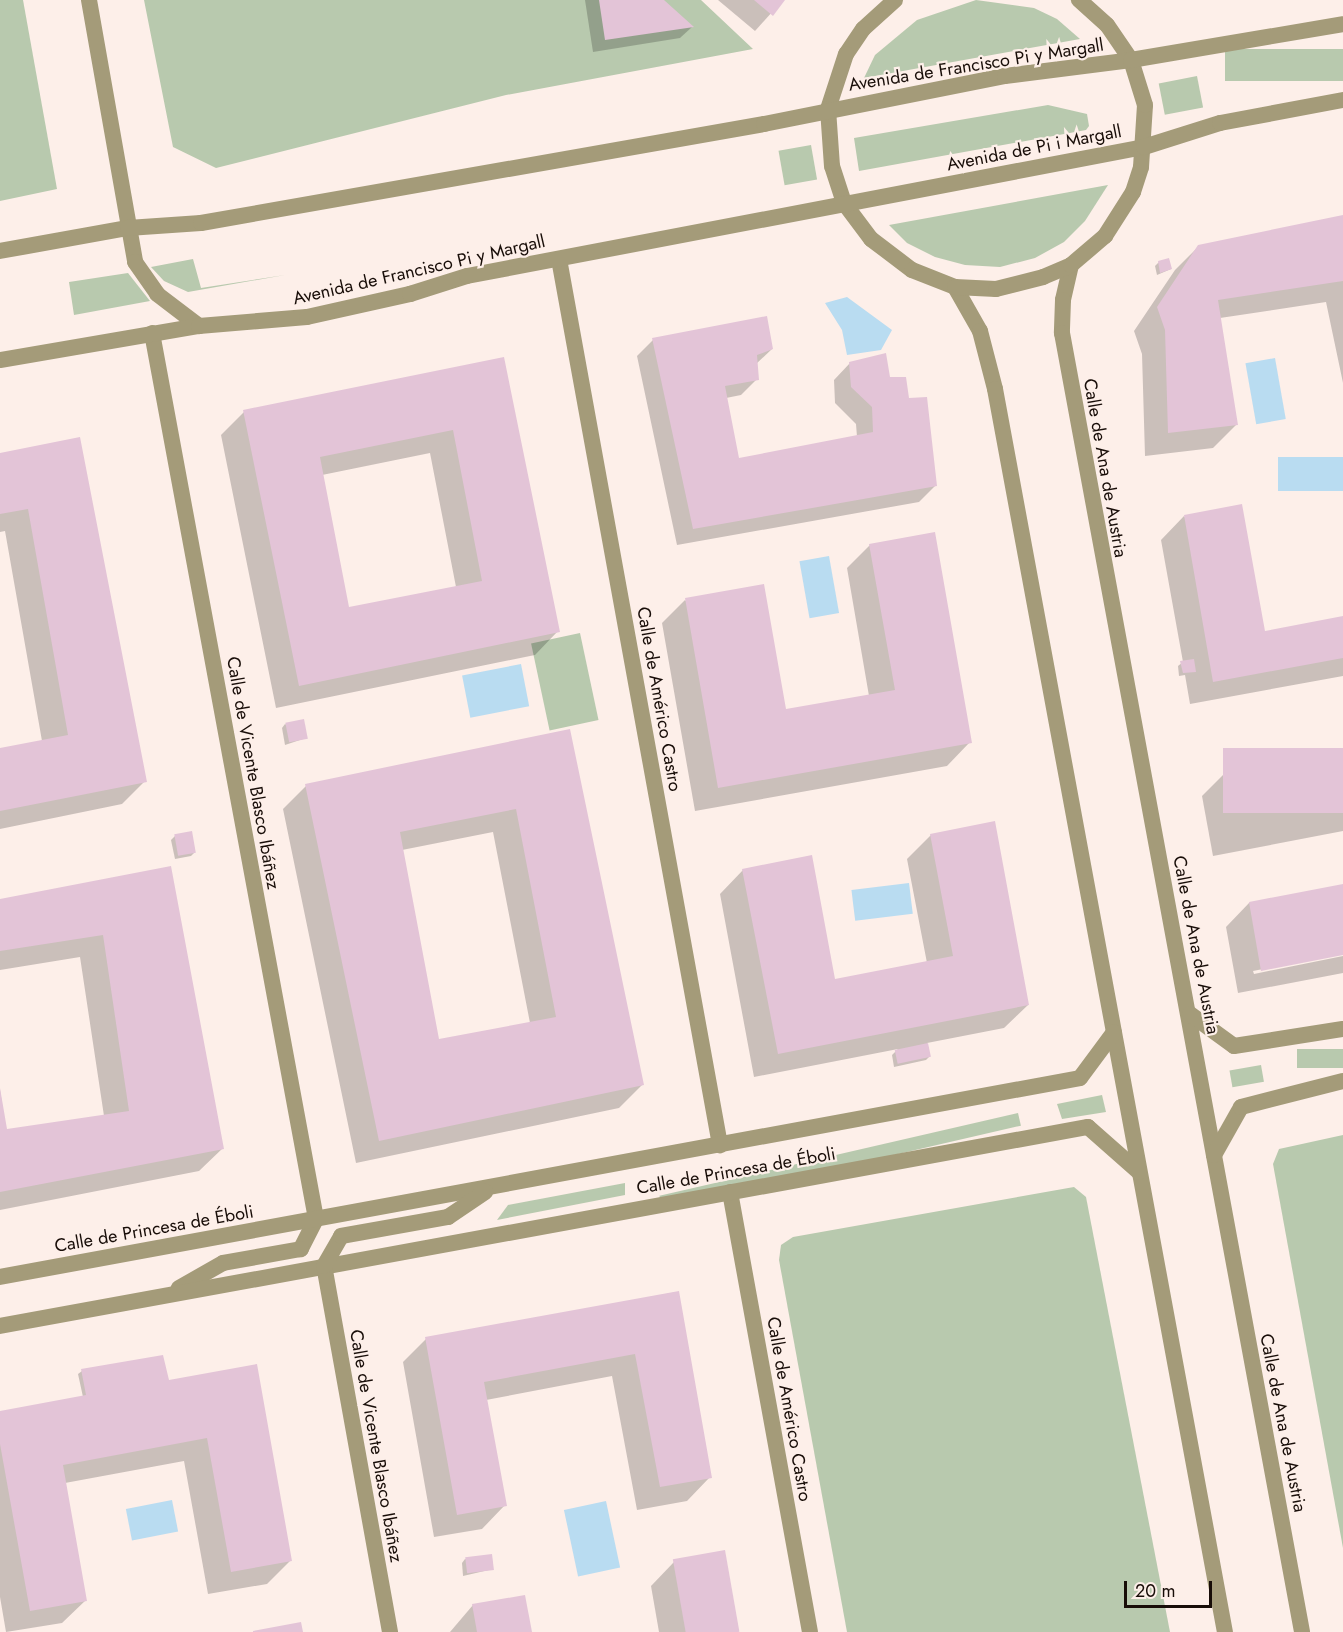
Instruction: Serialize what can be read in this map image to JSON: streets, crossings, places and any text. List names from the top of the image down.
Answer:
{
  "streets": {
    "street": [
      "Avenida de Francisco Pi y Margall",
      "Avenida de Pi i Margall",
      "Calle de Ana de Austria",
      "Calle de Américo Castro",
      "Calle de Vicente Blasco Ibáñez",
      "Calle de Princesa de Éboli"
    ]
  },
  "crossings": [
    ["Avenida de Francisco Pi y Margall", "Avenida de Pi i Margall"],
    ["Avenida de Francisco Pi y Margall", "Calle de Ana de Austria"],
    ["Avenida de Francisco Pi y Margall", "Calle de Américo Castro"],
    ["Avenida de Francisco Pi y Margall", "Calle de Vicente Blasco Ibáñez"],
    ["Calle de Américo Castro", "Calle de Princesa de Éboli"],
    ["Calle de Vicente Blasco Ibáñez", "Calle de Princesa de Éboli"]
  ],
  "scale_bar": "20 m"
}
